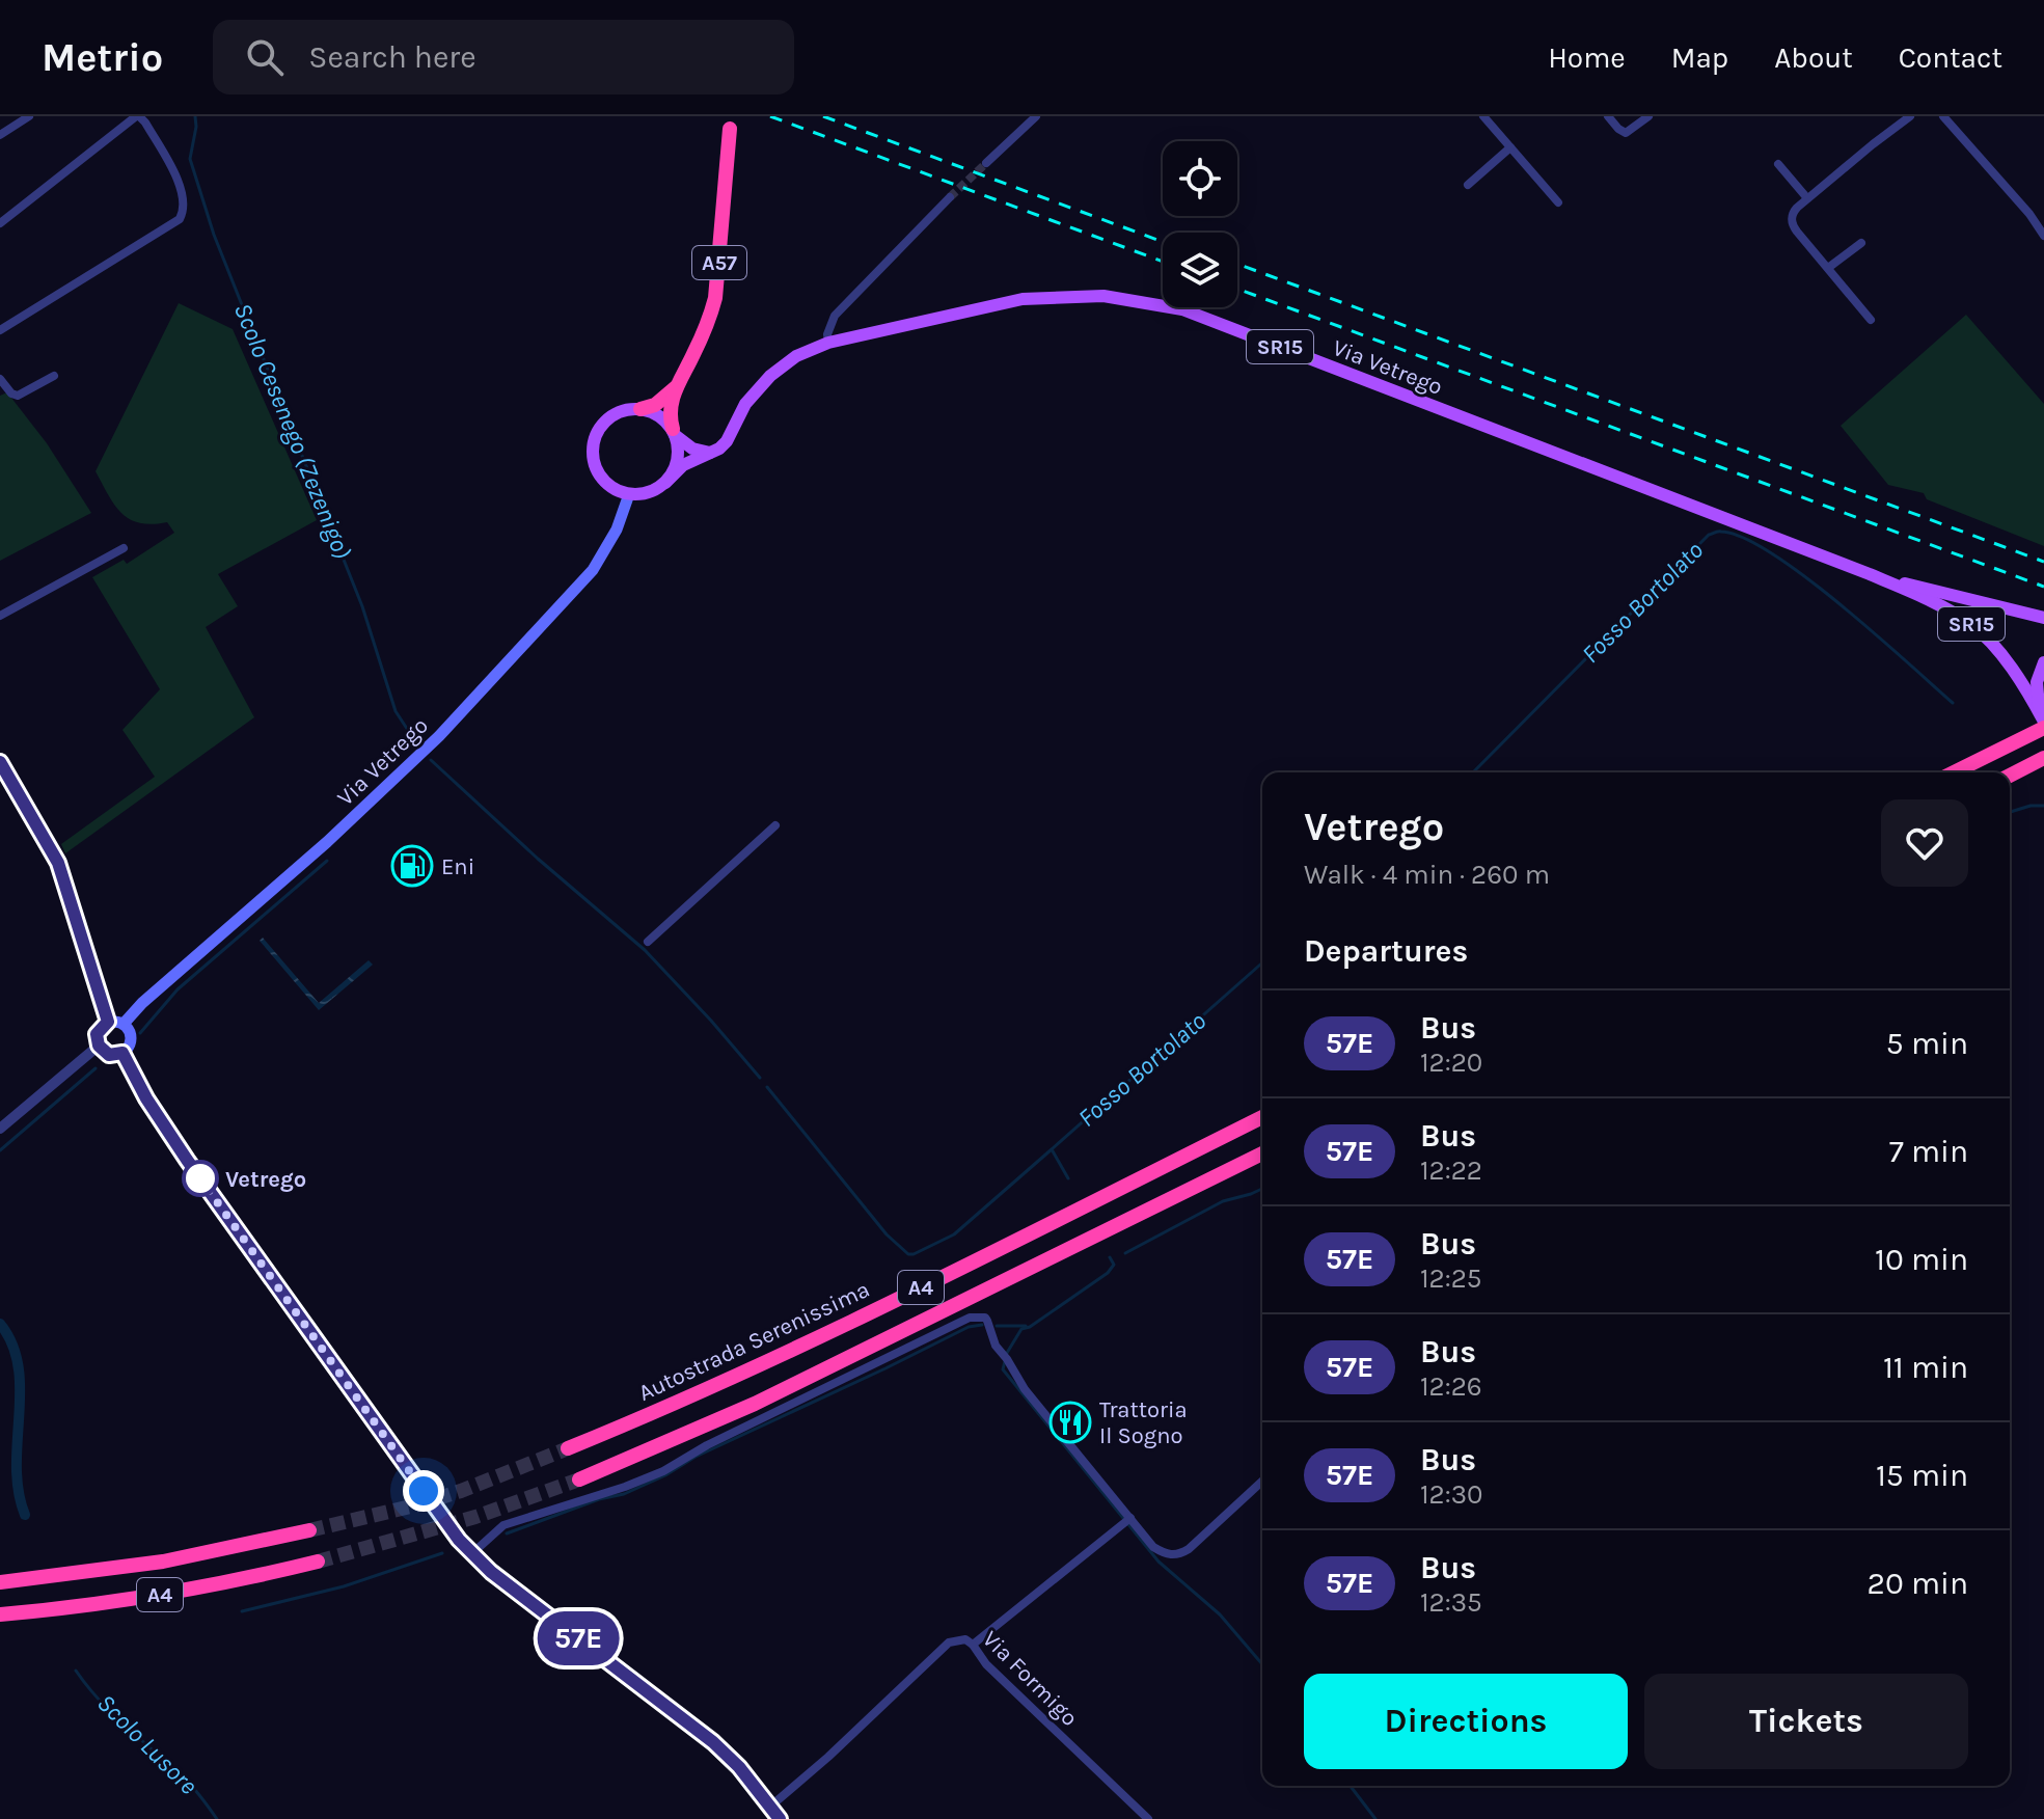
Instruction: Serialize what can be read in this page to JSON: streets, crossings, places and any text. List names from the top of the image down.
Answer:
{
  "streets": {
    "highway": ["A57", "A4", "Autostrada Serenissima"],
    "main road": ["SR15", "Via Vetrego"],
    "street": ["Via Formigo"]
  },
  "crossings": [
    ["A57", "Via Vetrego"]
  ],
  "water": ["Scolo Cesenego (Zezenigo)", "Fosso Bortolato", "Scolo Lusore"],
  "places": {
    "fuel station": ["Eni"],
    "other": ["Vetrego"],
    "restaurant": ["Trattoria Il Sogno"]
  },
  "lines": ["bus line 57E"],
  "page": {
    "header": "Metrio",
    "search": "Search here",
    "nav": [
      "Home",
      "Map",
      "About",
      "Contact"
    ],
    "on_map": "57E",
    "heading": [
      ["Vetrego", "Walk · 4 min · 260 m"],
      "Departures"
    ],
    "list": [
      {
        "mark": "57E",
        "name": "Bus",
        "note": "12:20",
        "value": "5 min"
      },
      {
        "mark": "57E",
        "name": "Bus",
        "note": "12:22",
        "value": "7 min"
      },
      {
        "mark": "57E",
        "name": "Bus",
        "note": "12:25",
        "value": "10 min"
      },
      {
        "mark": "57E",
        "name": "Bus",
        "note": "12:26",
        "value": "11 min"
      },
      {
        "mark": "57E",
        "name": "Bus",
        "note": "12:30",
        "value": "15 min"
      },
      {
        "mark": "57E",
        "name": "Bus",
        "note": "12:35",
        "value": "20 min"
      }
    ],
    "buttons": ["Directions", "Tickets"]
  }
}
